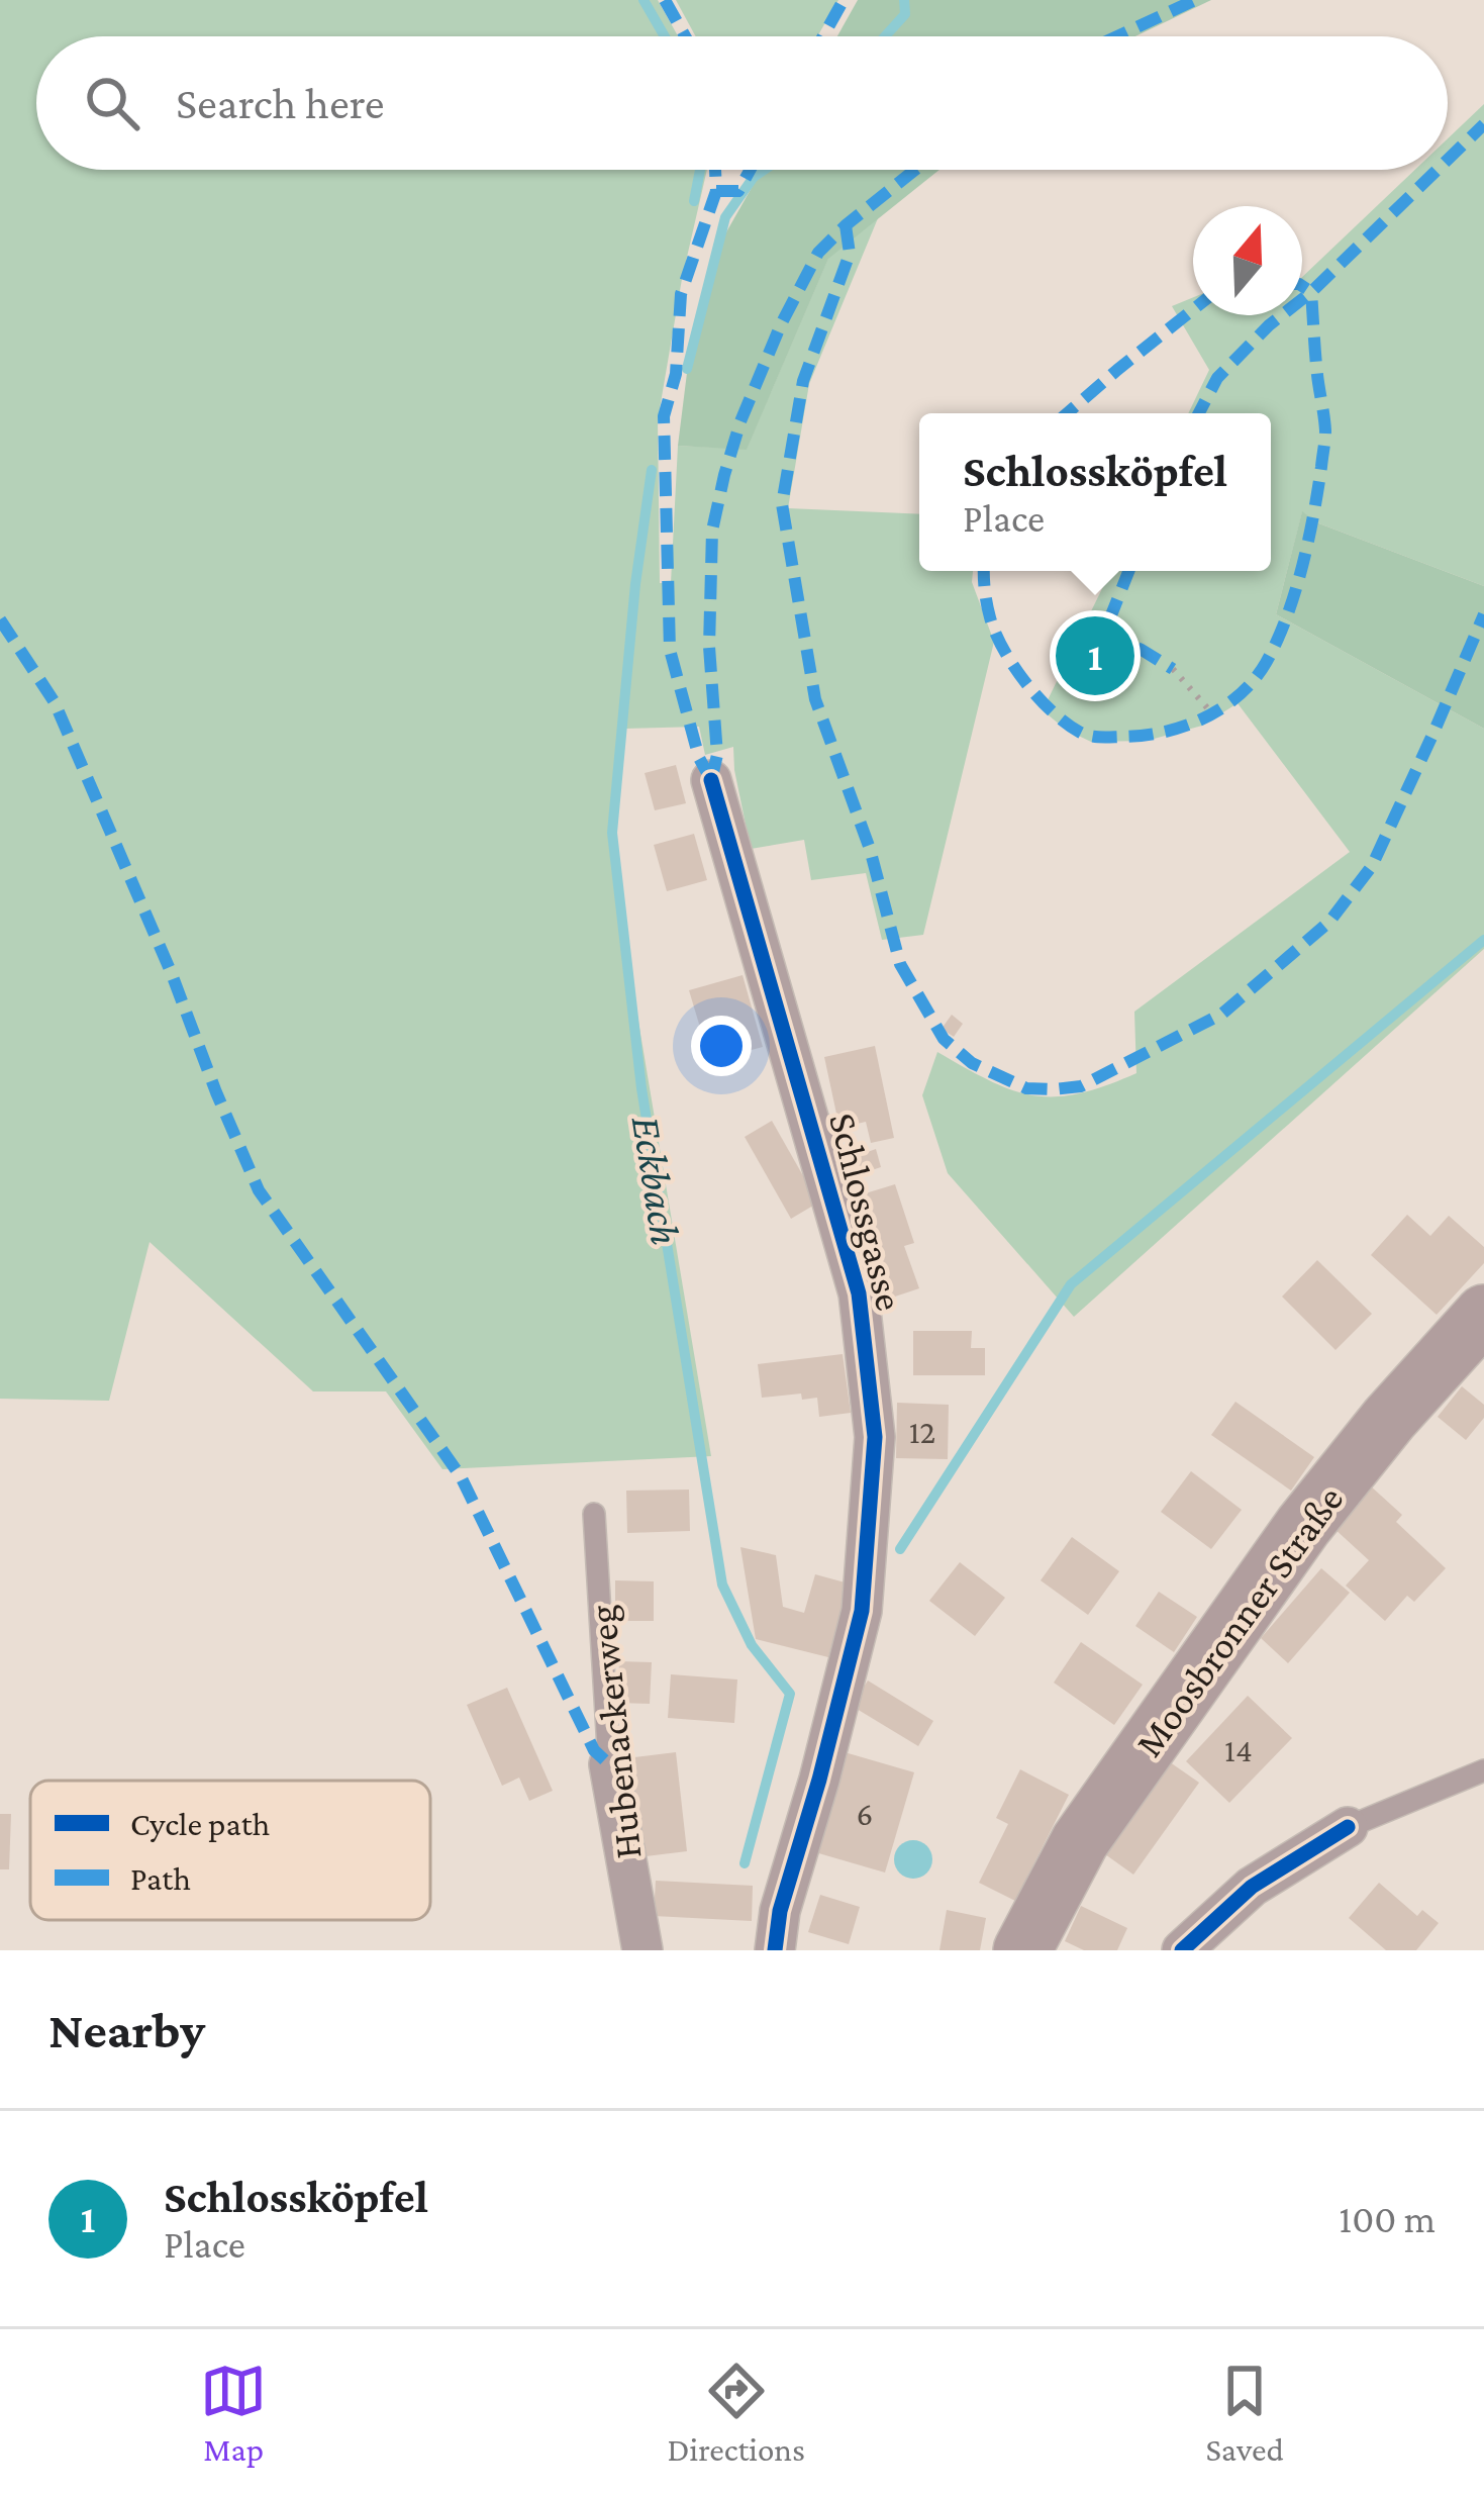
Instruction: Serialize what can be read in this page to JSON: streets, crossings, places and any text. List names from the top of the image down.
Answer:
{
  "streets": {
    "main road": ["Moosbronner Straße"],
    "street": ["Schlossgasse", "Hubenackerweg"]
  },
  "water": ["Eckbach"],
  "house_numbers": ["12", "14", "6"],
  "legend": ["Cycle path", "Path"],
  "north": "top",
  "page": {
    "search": "Search here",
    "popup": ["Schlossköpfel", "Place"],
    "pins": "1",
    "heading": "Nearby",
    "list": [
      {
        "mark": "1",
        "name": "Schlossköpfel",
        "note": "Place",
        "value": "100 m"
      }
    ],
    "nav": ["Map", "Directions", "Saved"]
  }
}
